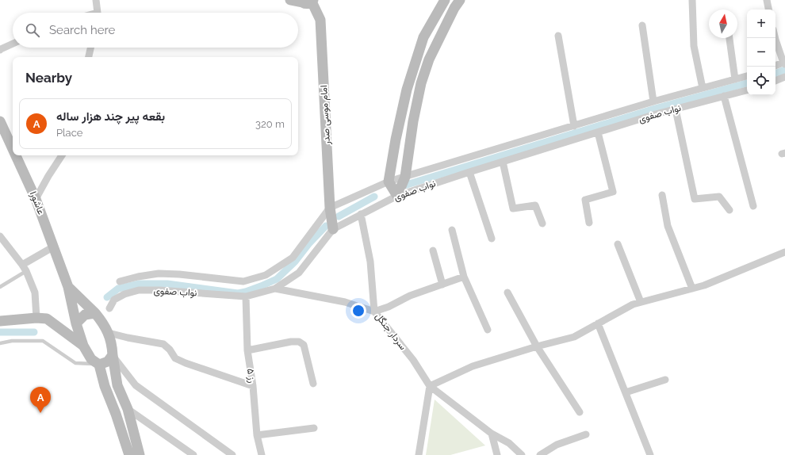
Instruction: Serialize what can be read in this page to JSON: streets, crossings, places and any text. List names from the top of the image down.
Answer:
{
  "streets": {
    "street": [
      "نواب صفوی",
      "امام موسی صدر",
      "عاشورا",
      "سردار جنگل",
      "رز ۵"
    ]
  },
  "crossings": [
    ["نواب صفوی", "امام موسی صدر"],
    ["نواب صفوی", "سردار جنگل"],
    ["نواب صفوی", "رز ۵"]
  ],
  "north": "top",
  "page": {
    "map_buttons": ["+", "−"],
    "search": "Search here",
    "heading": "Nearby",
    "list": [
      {
        "mark": "A",
        "name": "بقعه پیر چند هزار ساله",
        "note": "Place",
        "value": "320 m"
      }
    ],
    "pins": "A"
  }
}
